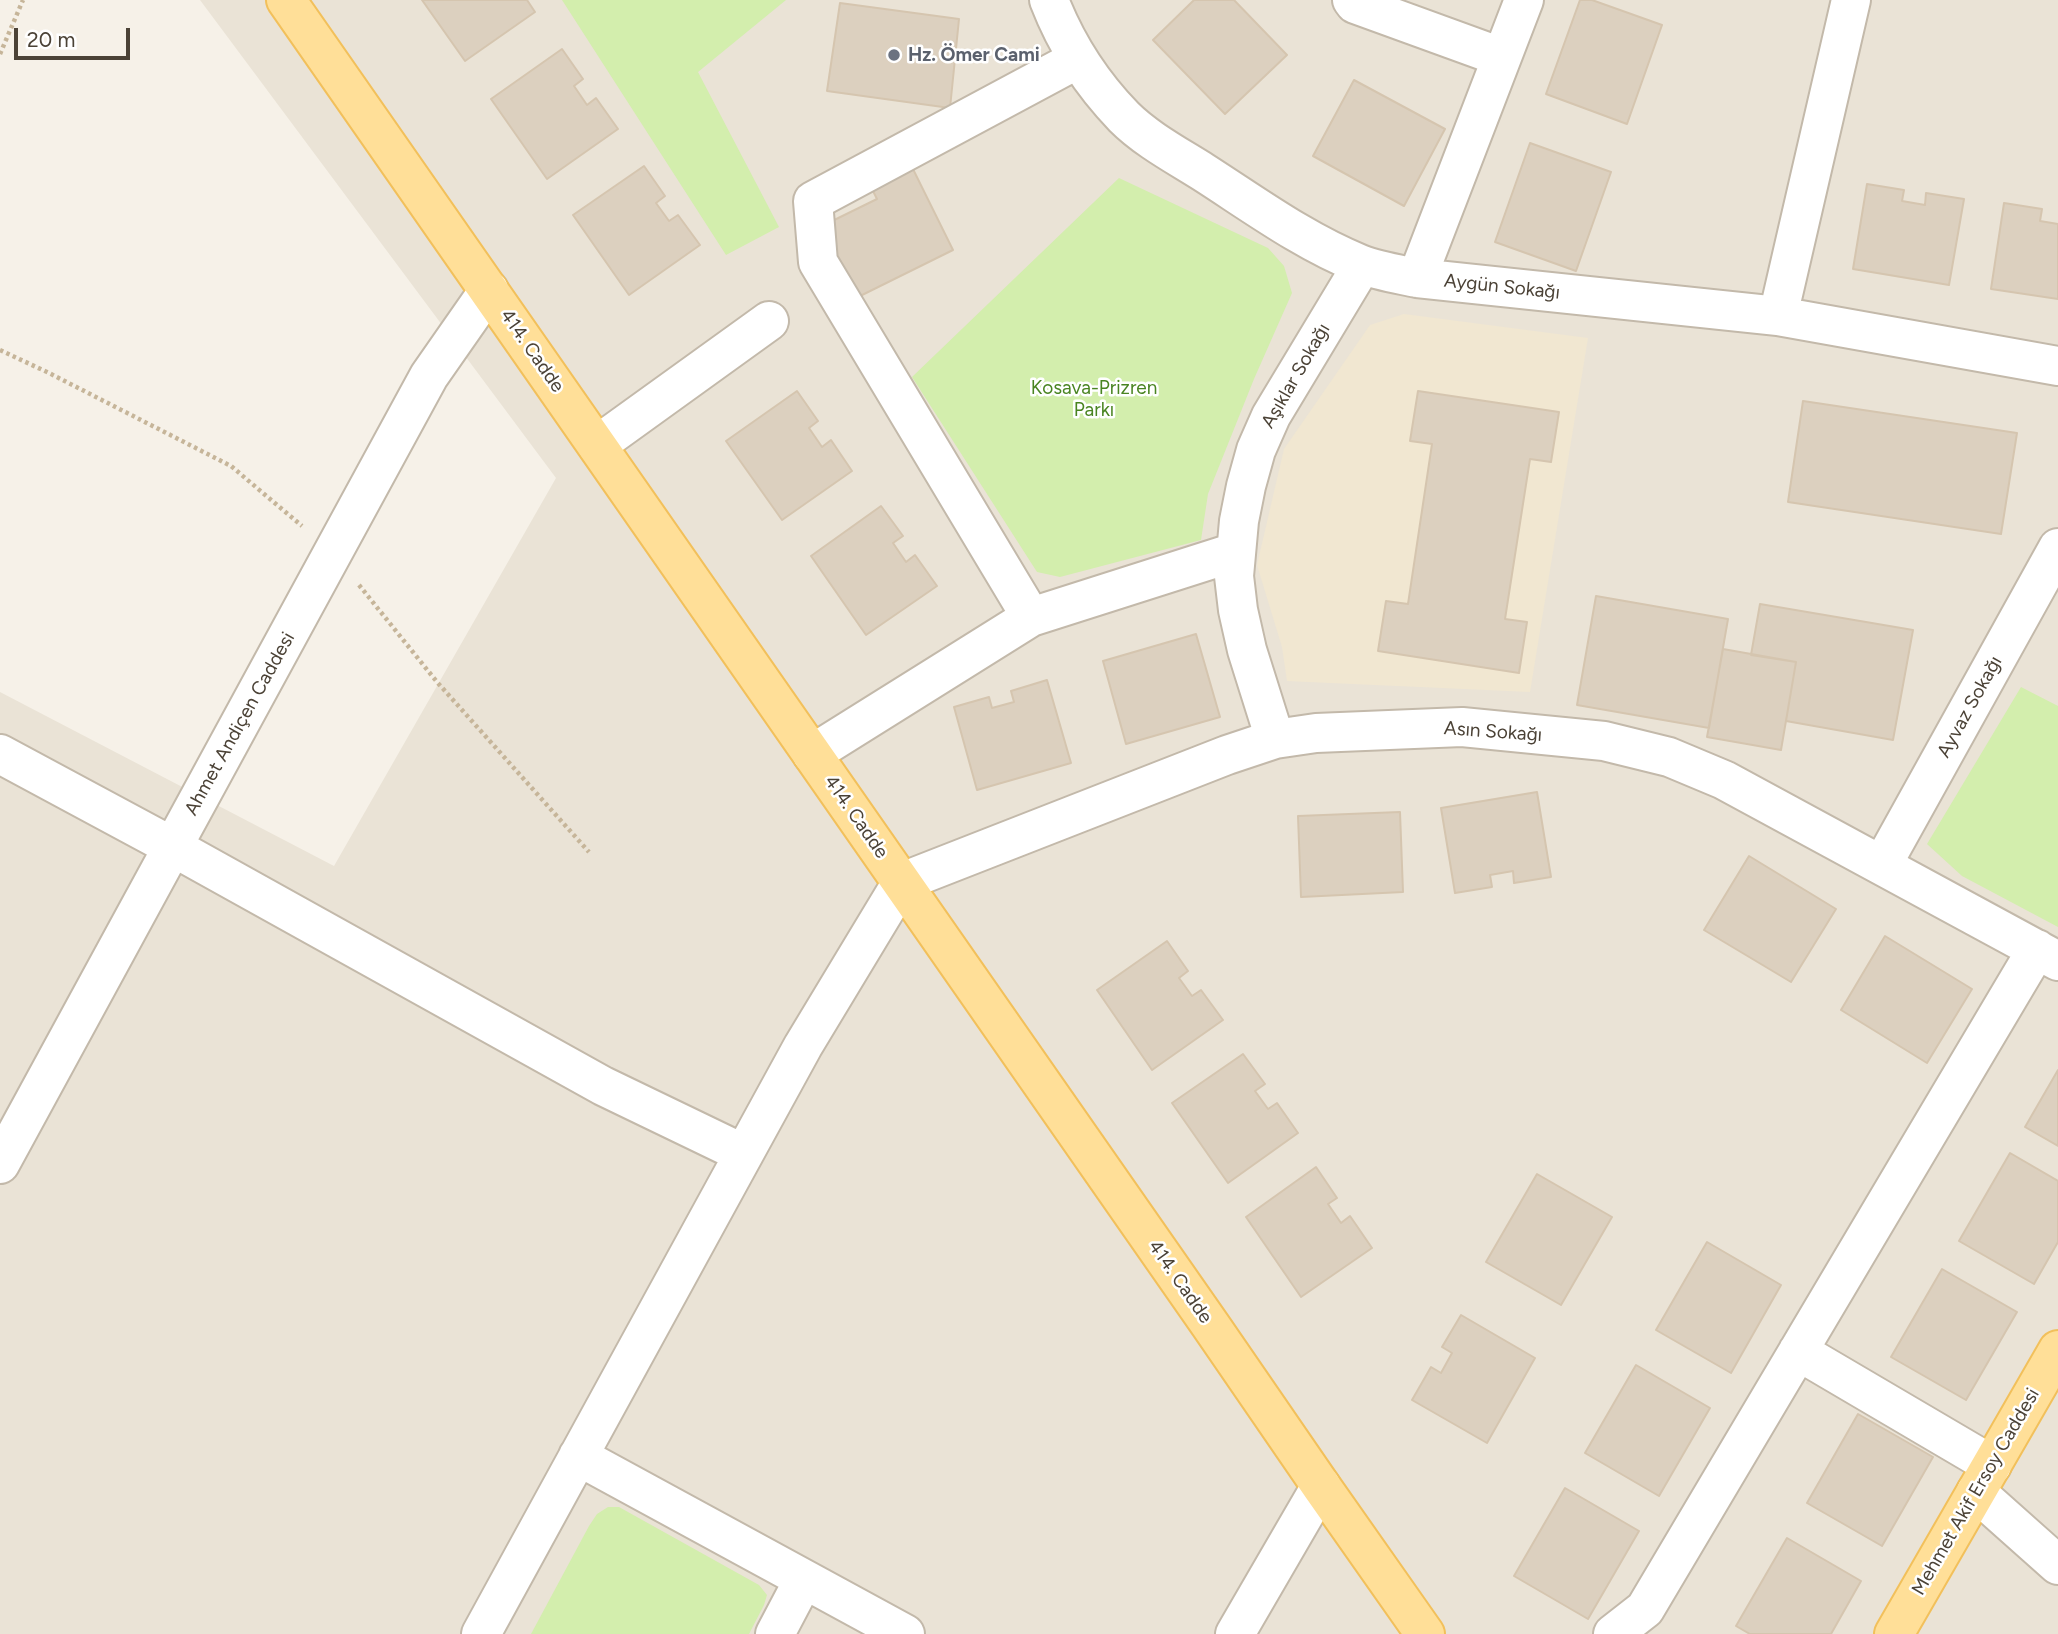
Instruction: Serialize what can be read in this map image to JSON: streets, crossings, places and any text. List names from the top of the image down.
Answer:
{
  "streets": {
    "main road": ["414. Cadde", "Mehmet Akif Ersoy Caddesi"],
    "street": [
      "Aygün Sokağı",
      "Aşıklar Sokağı",
      "Ayvaz Sokağı",
      "Ahmet Andiçen Caddesi",
      "Asın Sokağı"
    ]
  },
  "crossings": [
    ["Aygün Sokağı", "Aşıklar Sokağı"],
    ["414. Cadde", "Ahmet Andiçen Caddesi"],
    ["414. Cadde", "Asın Sokağı"],
    ["Aşıklar Sokağı", "Asın Sokağı"],
    ["Ayvaz Sokağı", "Asın Sokağı"]
  ],
  "parks": ["Kosava-Prizren Parkı"],
  "places": ["Hz. Ömer Cami"],
  "scale_bar": "20 m"
}
